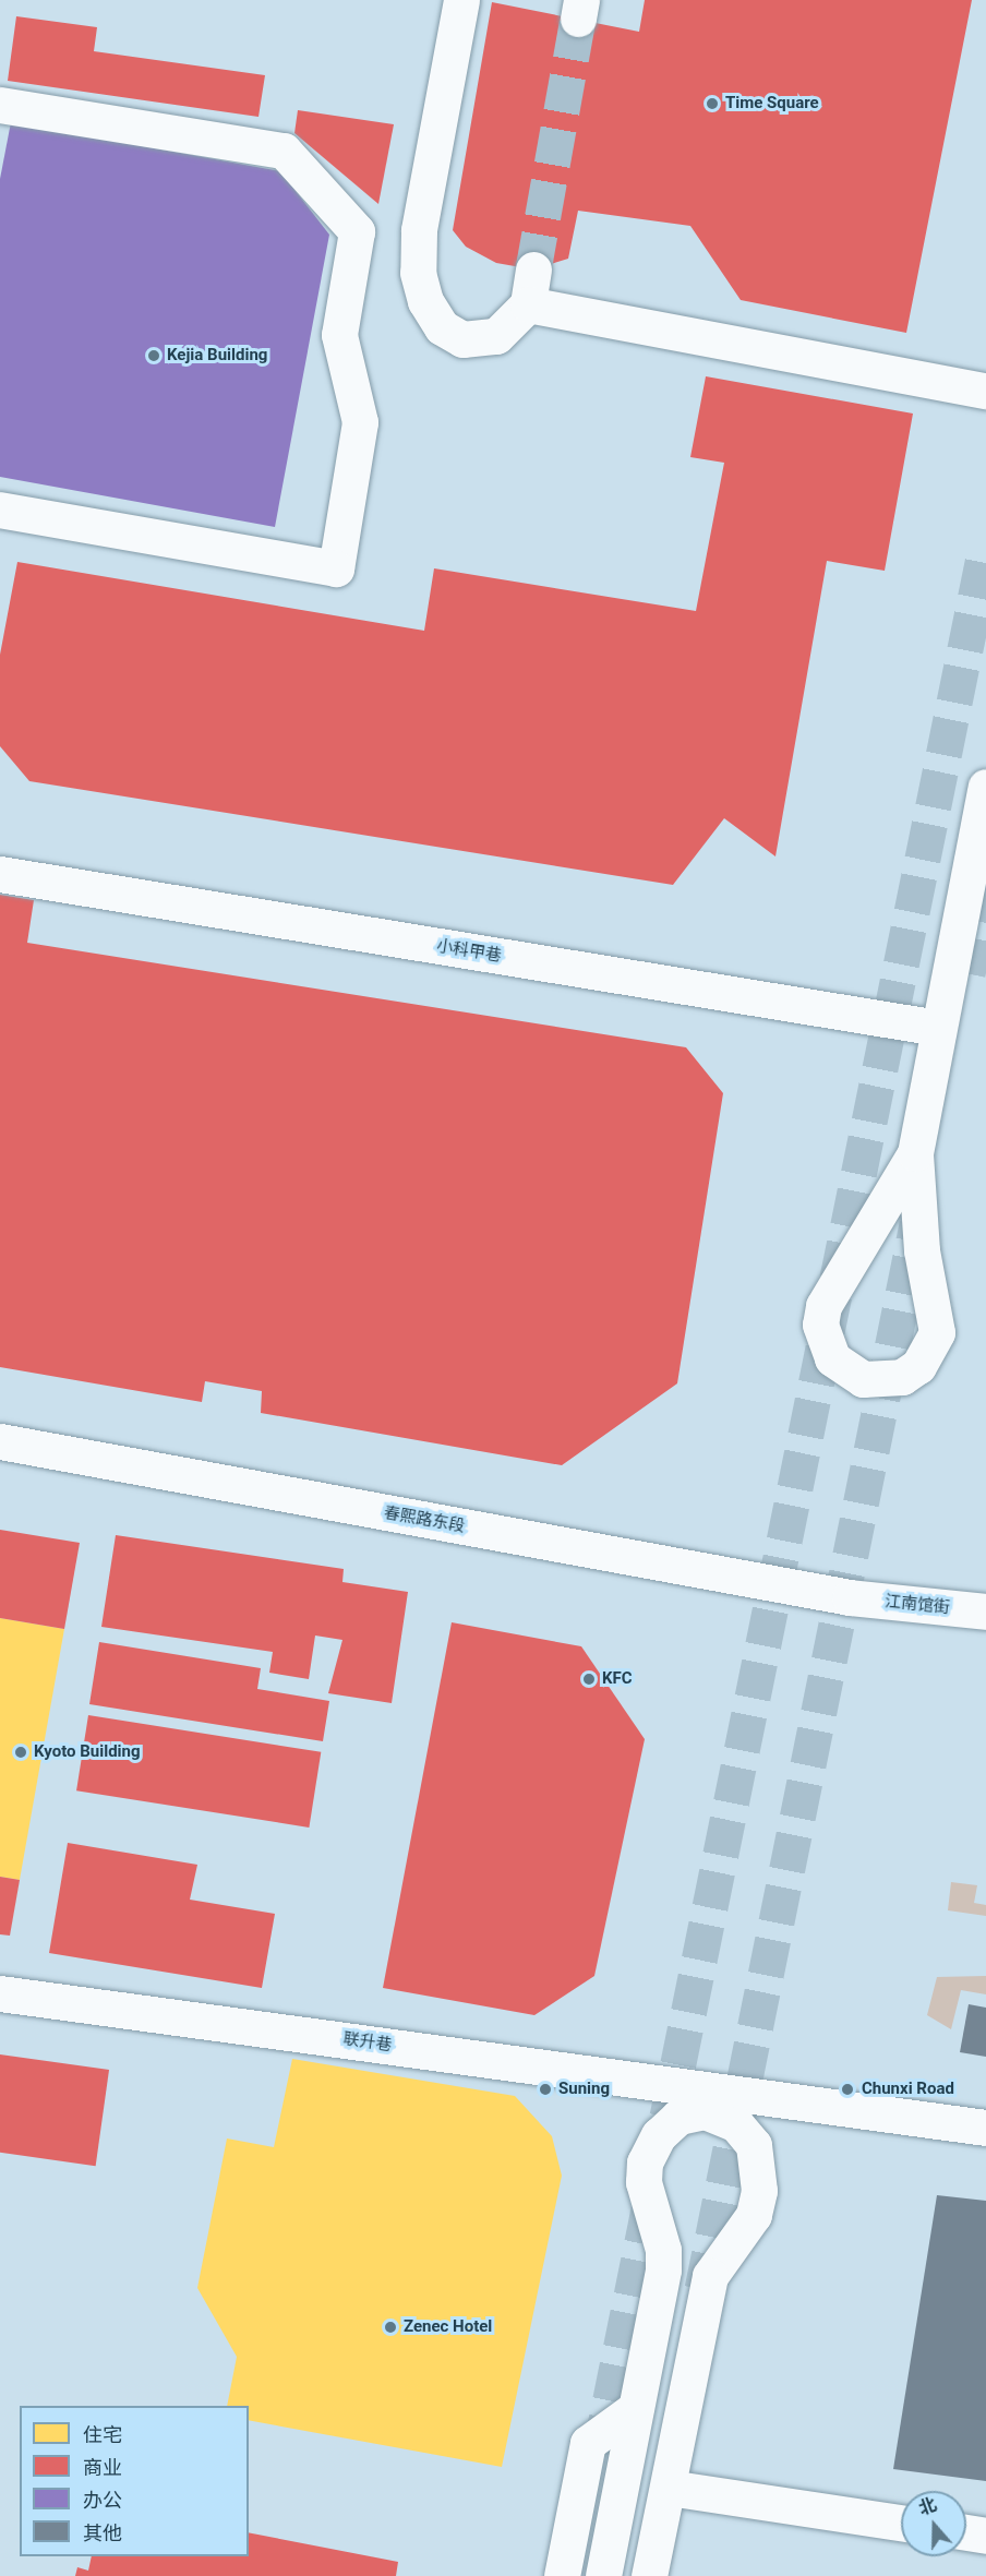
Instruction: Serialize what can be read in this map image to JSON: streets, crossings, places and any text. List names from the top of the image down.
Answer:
{
  "streets": {
    "street": [
      "小科甲巷",
      "春熙路东段",
      "江南馆街",
      "联升巷"
    ]
  },
  "crossings": [
    ["春熙路东段", "江南馆街"]
  ],
  "places": [
    "Time Square",
    "Kejia Building",
    "KFC",
    "Kyoto Building",
    "Suning",
    "Chunxi Road",
    "Zenec Hotel"
  ],
  "legend": [
    "住宅",
    "商业",
    "办公",
    "其他"
  ],
  "north": "top"
}
